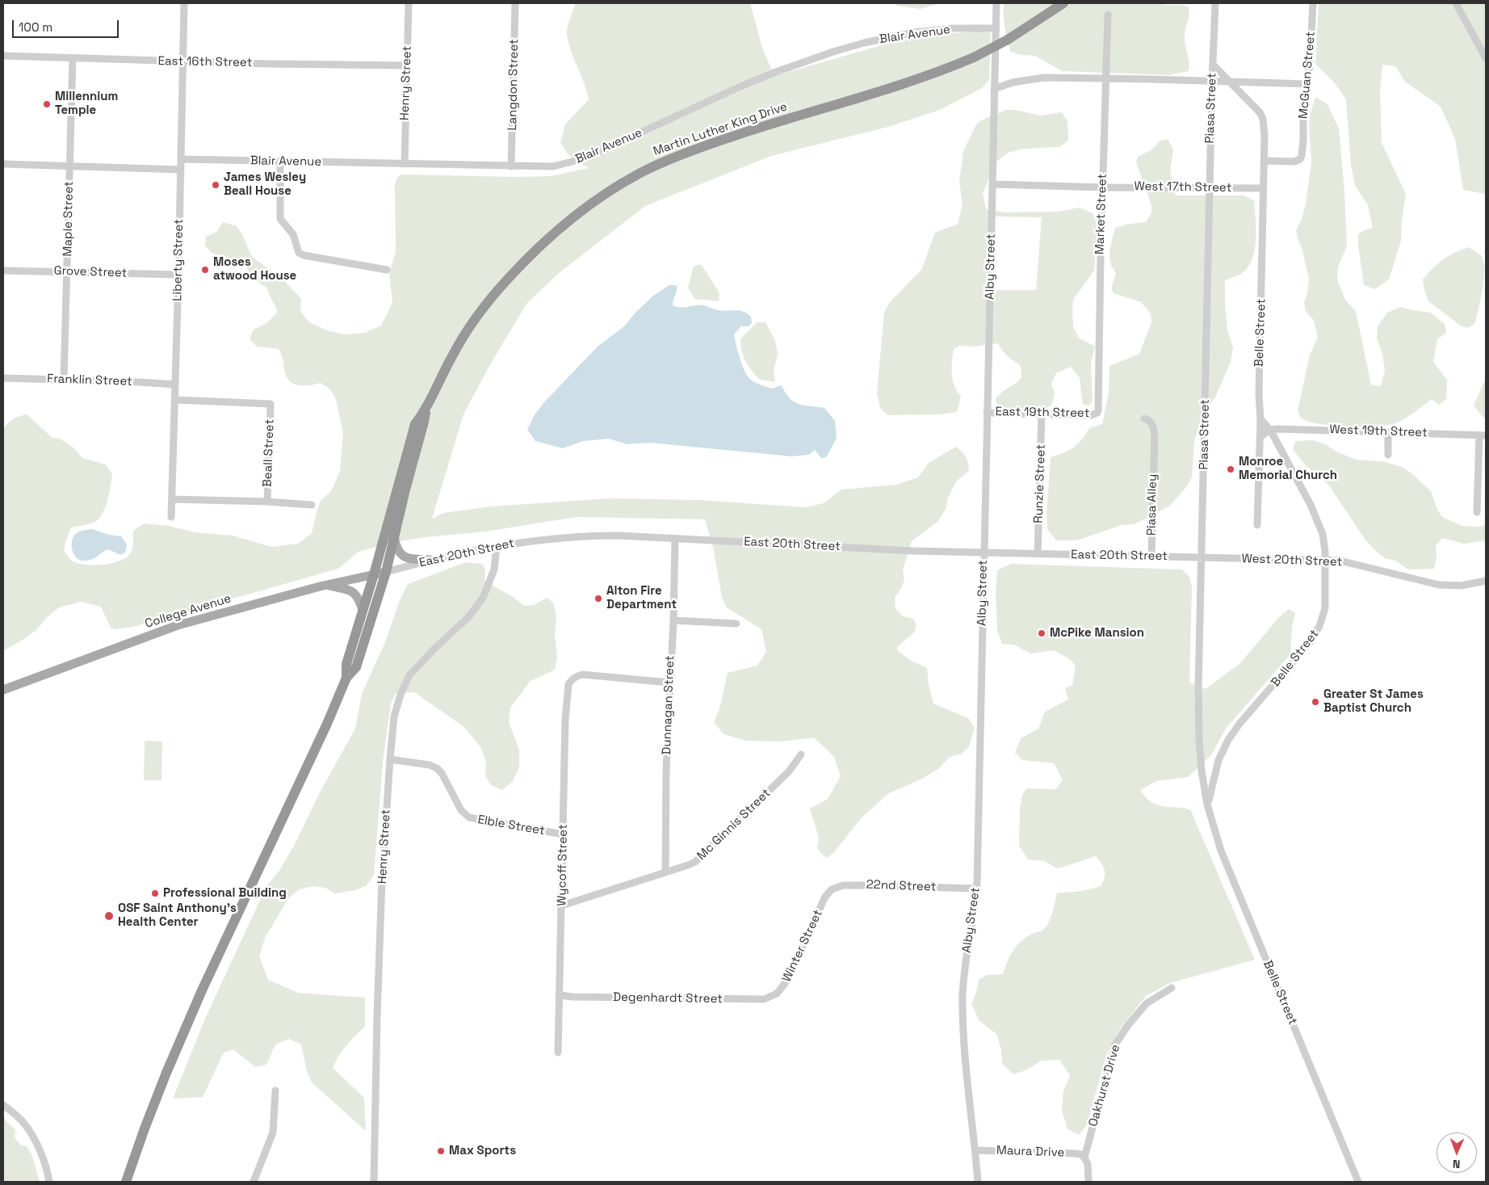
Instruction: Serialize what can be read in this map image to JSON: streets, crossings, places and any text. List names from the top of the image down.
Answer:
{
  "streets": {
    "highway": ["Martin Luther King Drive"],
    "main road": ["College Avenue"],
    "street": [
      "Blair Avenue",
      "East 16th Street",
      "McGuan Street",
      "Henry Street",
      "Langdon Street",
      "Piasa Street",
      "West 17th Street",
      "Market Street",
      "Maple Street",
      "Liberty Street",
      "Alby Street",
      "Grove Street",
      "Belle Street",
      "Franklin Street",
      "East 19th Street",
      "West 19th Street",
      "Beall Street",
      "Runzie Street",
      "Piasa Alley",
      "East 20th Street",
      "West 20th Street",
      "Dunnagan Street",
      "Mc Ginnis Street",
      "Elble Street",
      "Wycoff Street",
      "22nd Street",
      "Winter Street",
      "Degenhardt Street",
      "Oakhurst Drive",
      "Maura Drive"
    ]
  },
  "crossings": [
    ["Blair Avenue", "Henry Street"],
    ["Blair Avenue", "Langdon Street"],
    ["Blair Avenue", "Liberty Street"],
    ["Blair Avenue", "Alby Street"],
    ["East 16th Street", "Henry Street"],
    ["East 16th Street", "Maple Street"],
    ["East 16th Street", "Liberty Street"],
    ["McGuan Street", "Belle Street"],
    ["Henry Street", "East 20th Street"],
    ["Henry Street", "Elble Street"],
    ["Piasa Street", "West 17th Street"],
    ["Piasa Street", "Belle Street"],
    ["Piasa Street", "East 20th Street"],
    ["Piasa Street", "West 20th Street"],
    ["West 17th Street", "Market Street"],
    ["West 17th Street", "Alby Street"],
    ["West 17th Street", "Belle Street"],
    ["Market Street", "East 19th Street"],
    ["Maple Street", "Grove Street"],
    ["Maple Street", "Franklin Street"],
    ["Liberty Street", "Grove Street"],
    ["Liberty Street", "Franklin Street"],
    ["Liberty Street", "Beall Street"],
    ["Alby Street", "East 19th Street"],
    ["Alby Street", "East 20th Street"],
    ["Alby Street", "22nd Street"],
    ["Alby Street", "Maura Drive"],
    ["Belle Street", "West 19th Street"],
    ["Belle Street", "West 20th Street"],
    ["East 19th Street", "Runzie Street"],
    ["Runzie Street", "East 20th Street"],
    ["Piasa Alley", "East 20th Street"],
    ["East 20th Street", "West 20th Street"],
    ["East 20th Street", "College Avenue"],
    ["East 20th Street", "Dunnagan Street"],
    ["Dunnagan Street", "Mc Ginnis Street"],
    ["Dunnagan Street", "Wycoff Street"],
    ["Mc Ginnis Street", "Wycoff Street"],
    ["Elble Street", "Wycoff Street"],
    ["Wycoff Street", "Degenhardt Street"],
    ["22nd Street", "Winter Street"],
    ["Winter Street", "Degenhardt Street"],
    ["Oakhurst Drive", "Maura Drive"]
  ],
  "places": [
    "Millennium Temple",
    "James Wesley Beall House",
    "Moses atwood House",
    "Monroe Memorial Church",
    "Alton Fire Department",
    "McPike Mansion",
    "Greater St James Baptist Church",
    "Professional Building",
    "OSF Saint Anthony's Health Center",
    "Max Sports"
  ],
  "scale_bar": "100 m",
  "north": "bottom"
}
